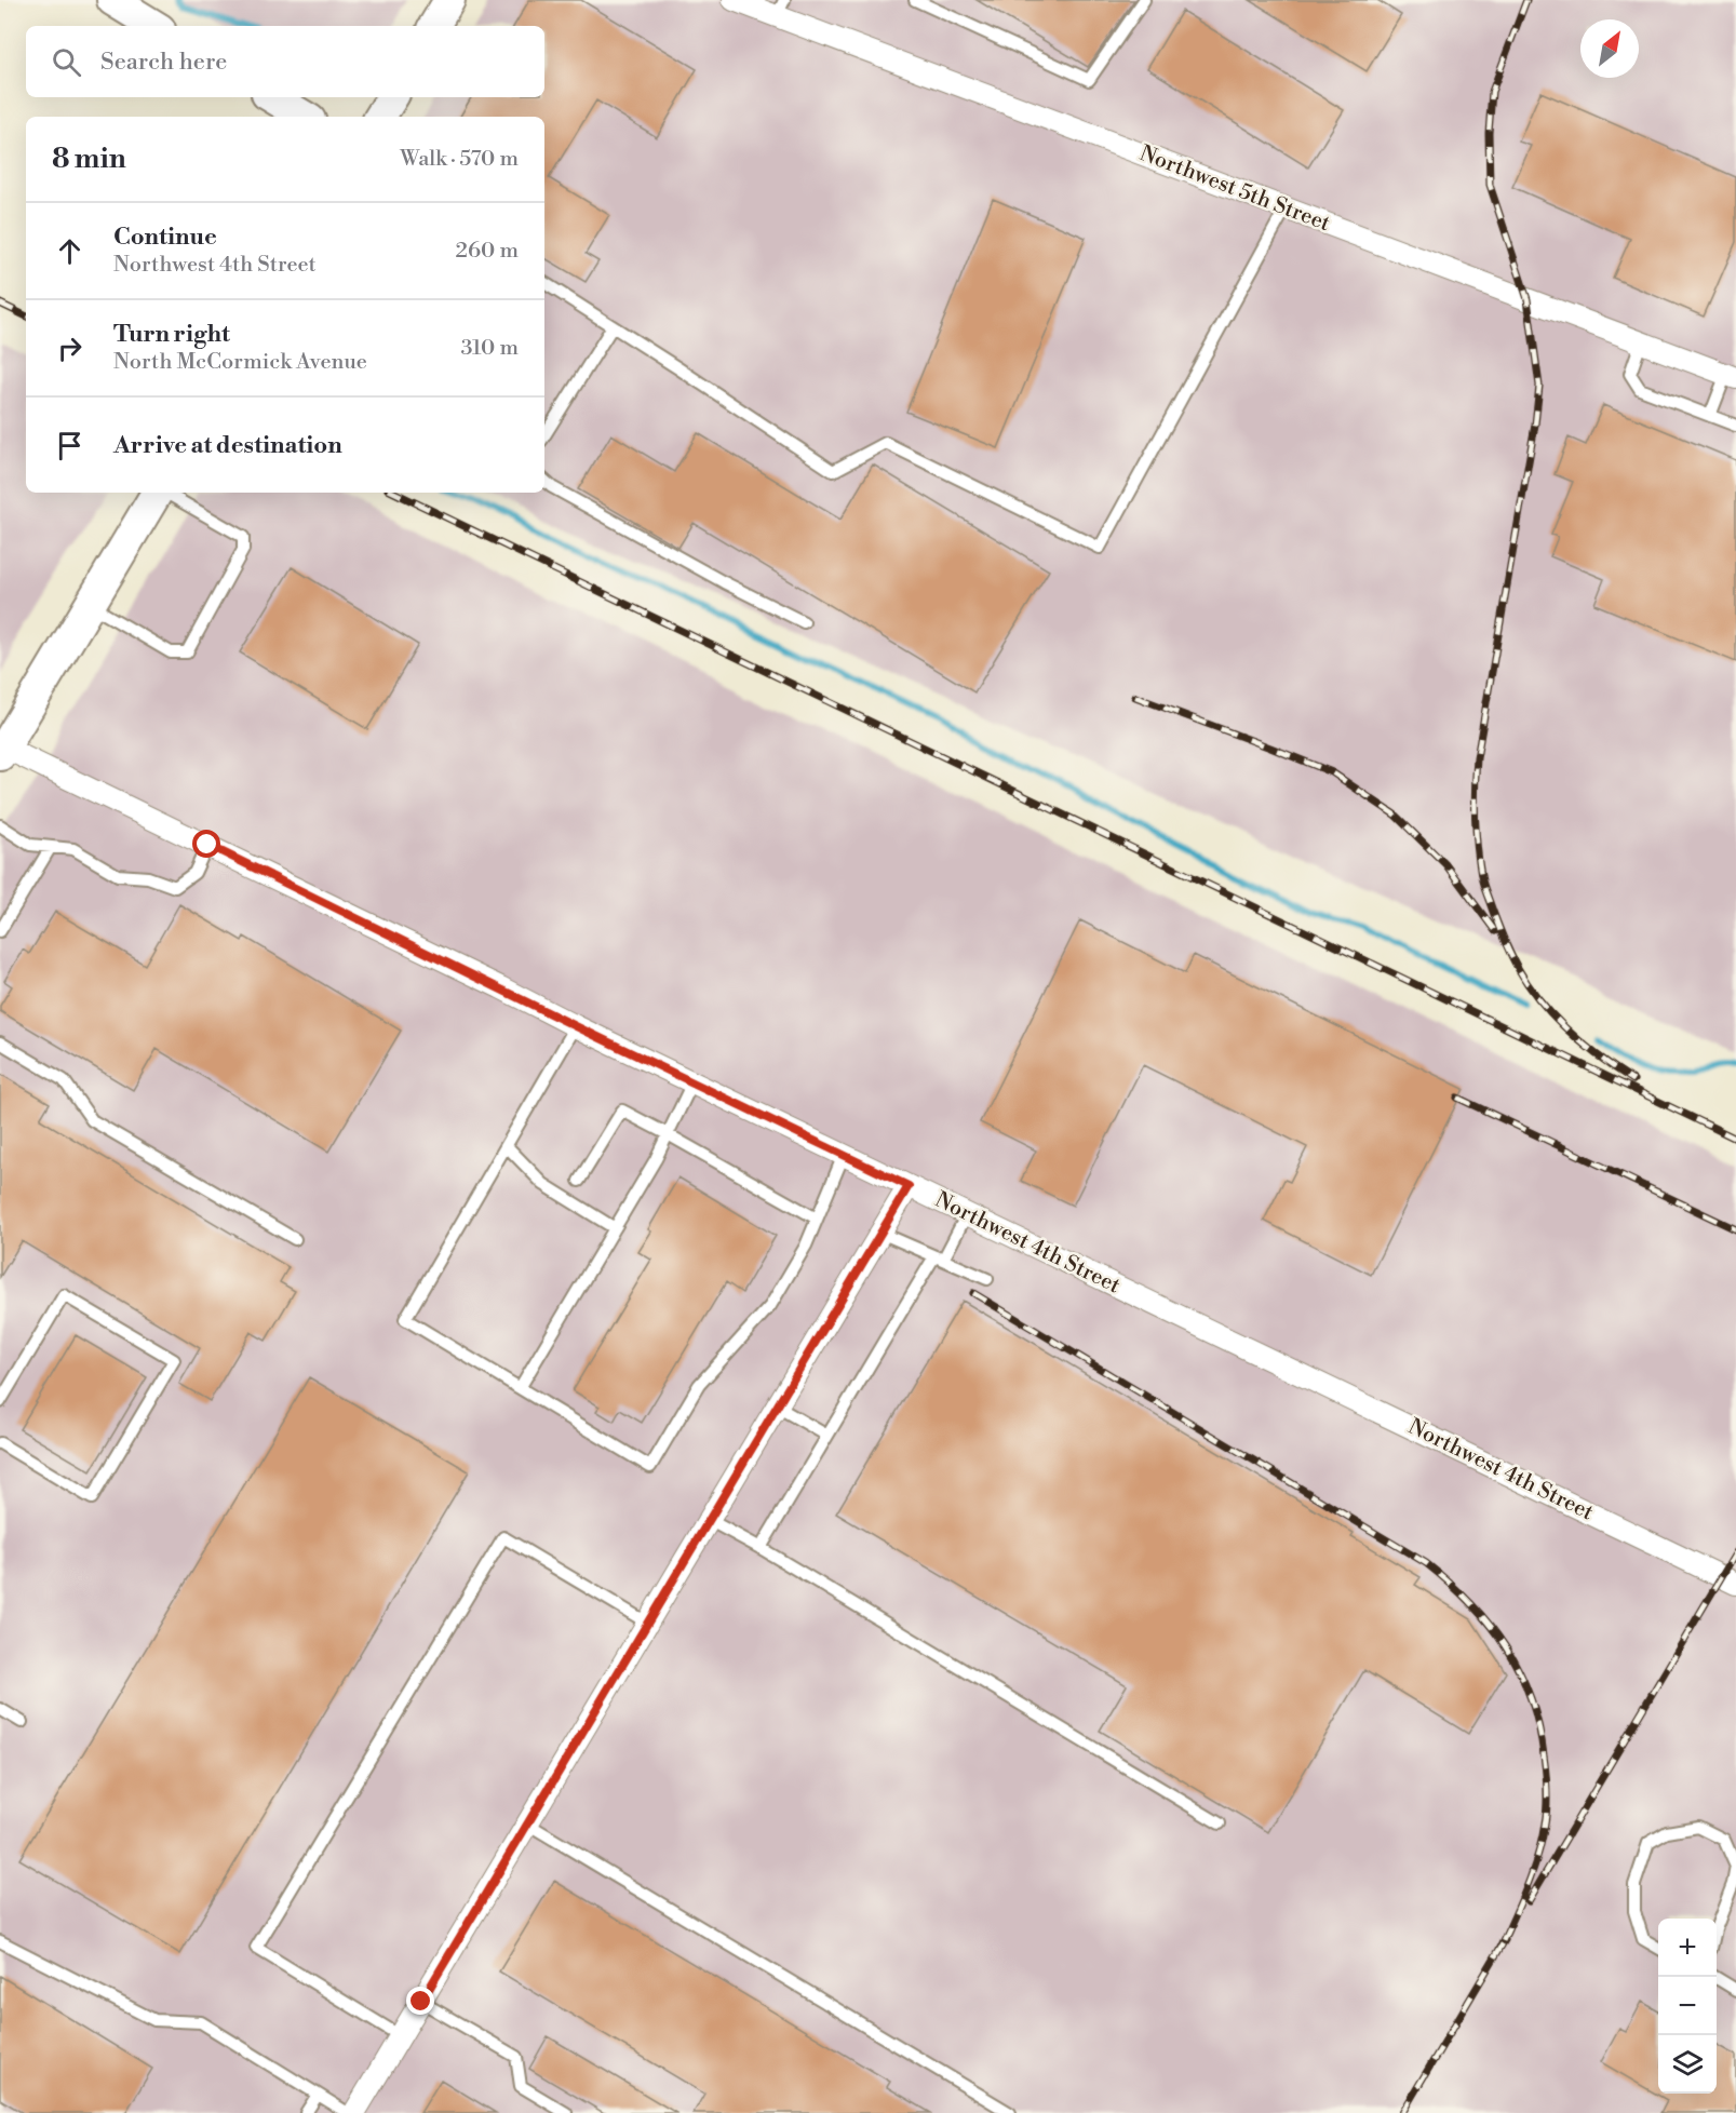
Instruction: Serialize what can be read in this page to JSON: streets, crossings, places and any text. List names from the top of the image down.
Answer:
{
  "streets": {
    "street": ["Northwest 5th Street", "Northwest 4th Street"]
  },
  "north": "top right",
  "page": {
    "search": "Search here",
    "heading": ["8 min", "Walk · 570 m"],
    "list": [
      ["Continue", "Northwest 4th Street", "260 m"],
      ["Turn right", "North McCormick Avenue", "310 m"],
      "Arrive at destination"
    ],
    "map_buttons": ["+", "−"]
  }
}
